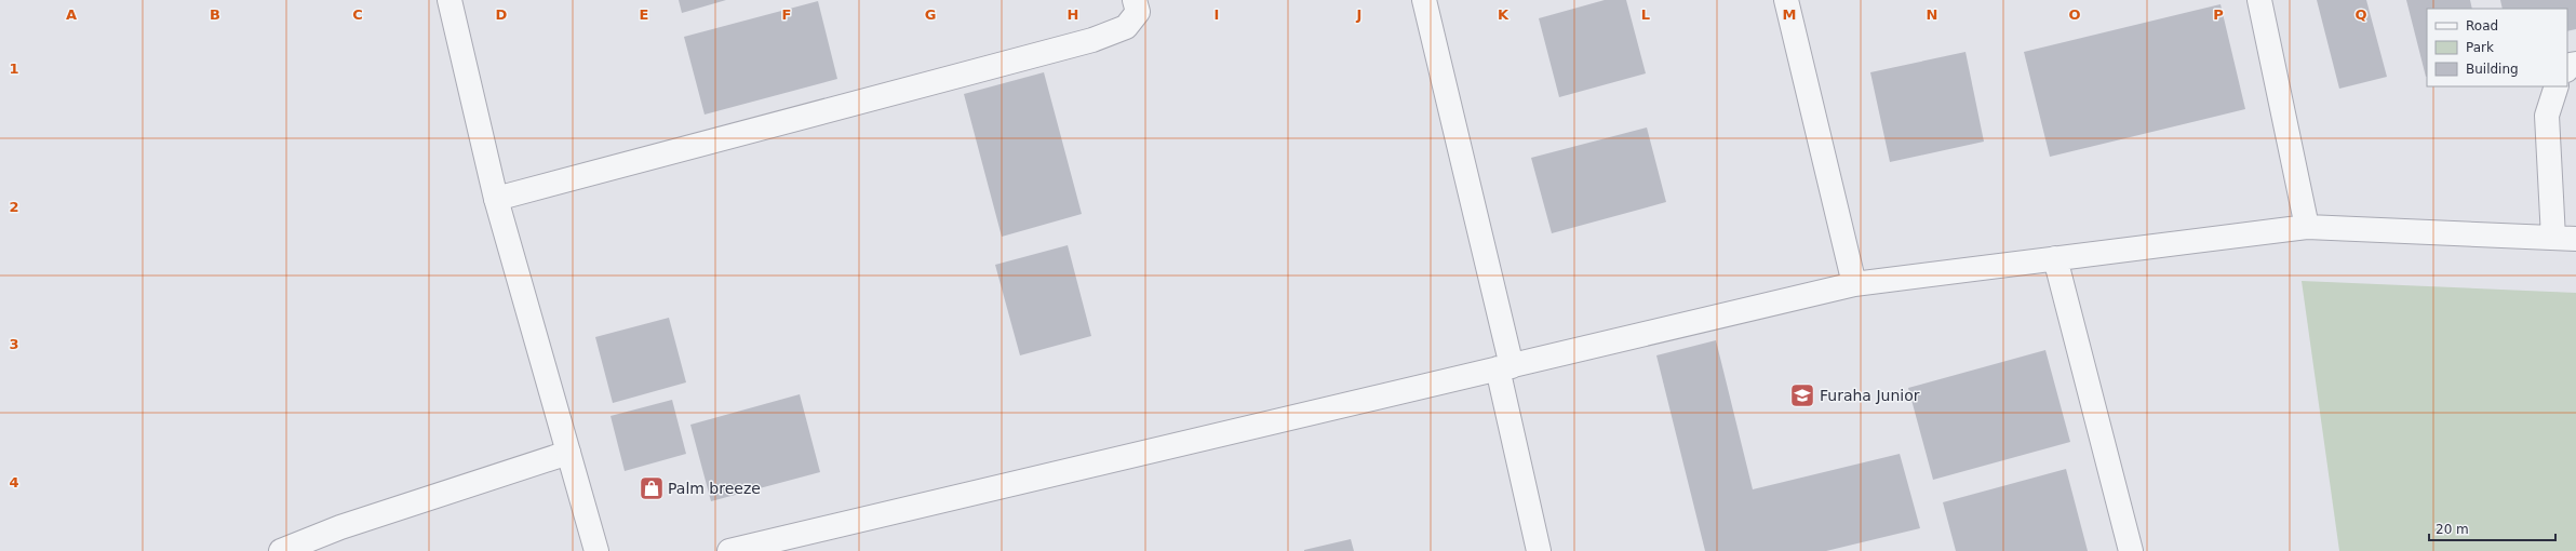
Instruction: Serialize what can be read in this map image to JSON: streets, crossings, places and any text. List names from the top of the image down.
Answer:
{
  "places": {
    "school or university": ["Furaha Junior"],
    "shop": ["Palm breeze"]
  },
  "legend": ["Road", "Park", "Building"],
  "scale_bar": "20 m",
  "grid": {
    "columns": [
      "A",
      "B",
      "C",
      "D",
      "E",
      "F",
      "G",
      "H",
      "I",
      "J",
      "K",
      "L",
      "M",
      "N",
      "O",
      "P",
      "Q"
    ],
    "rows": [
      "1",
      "2",
      "3",
      "4"
    ]
  }
}
